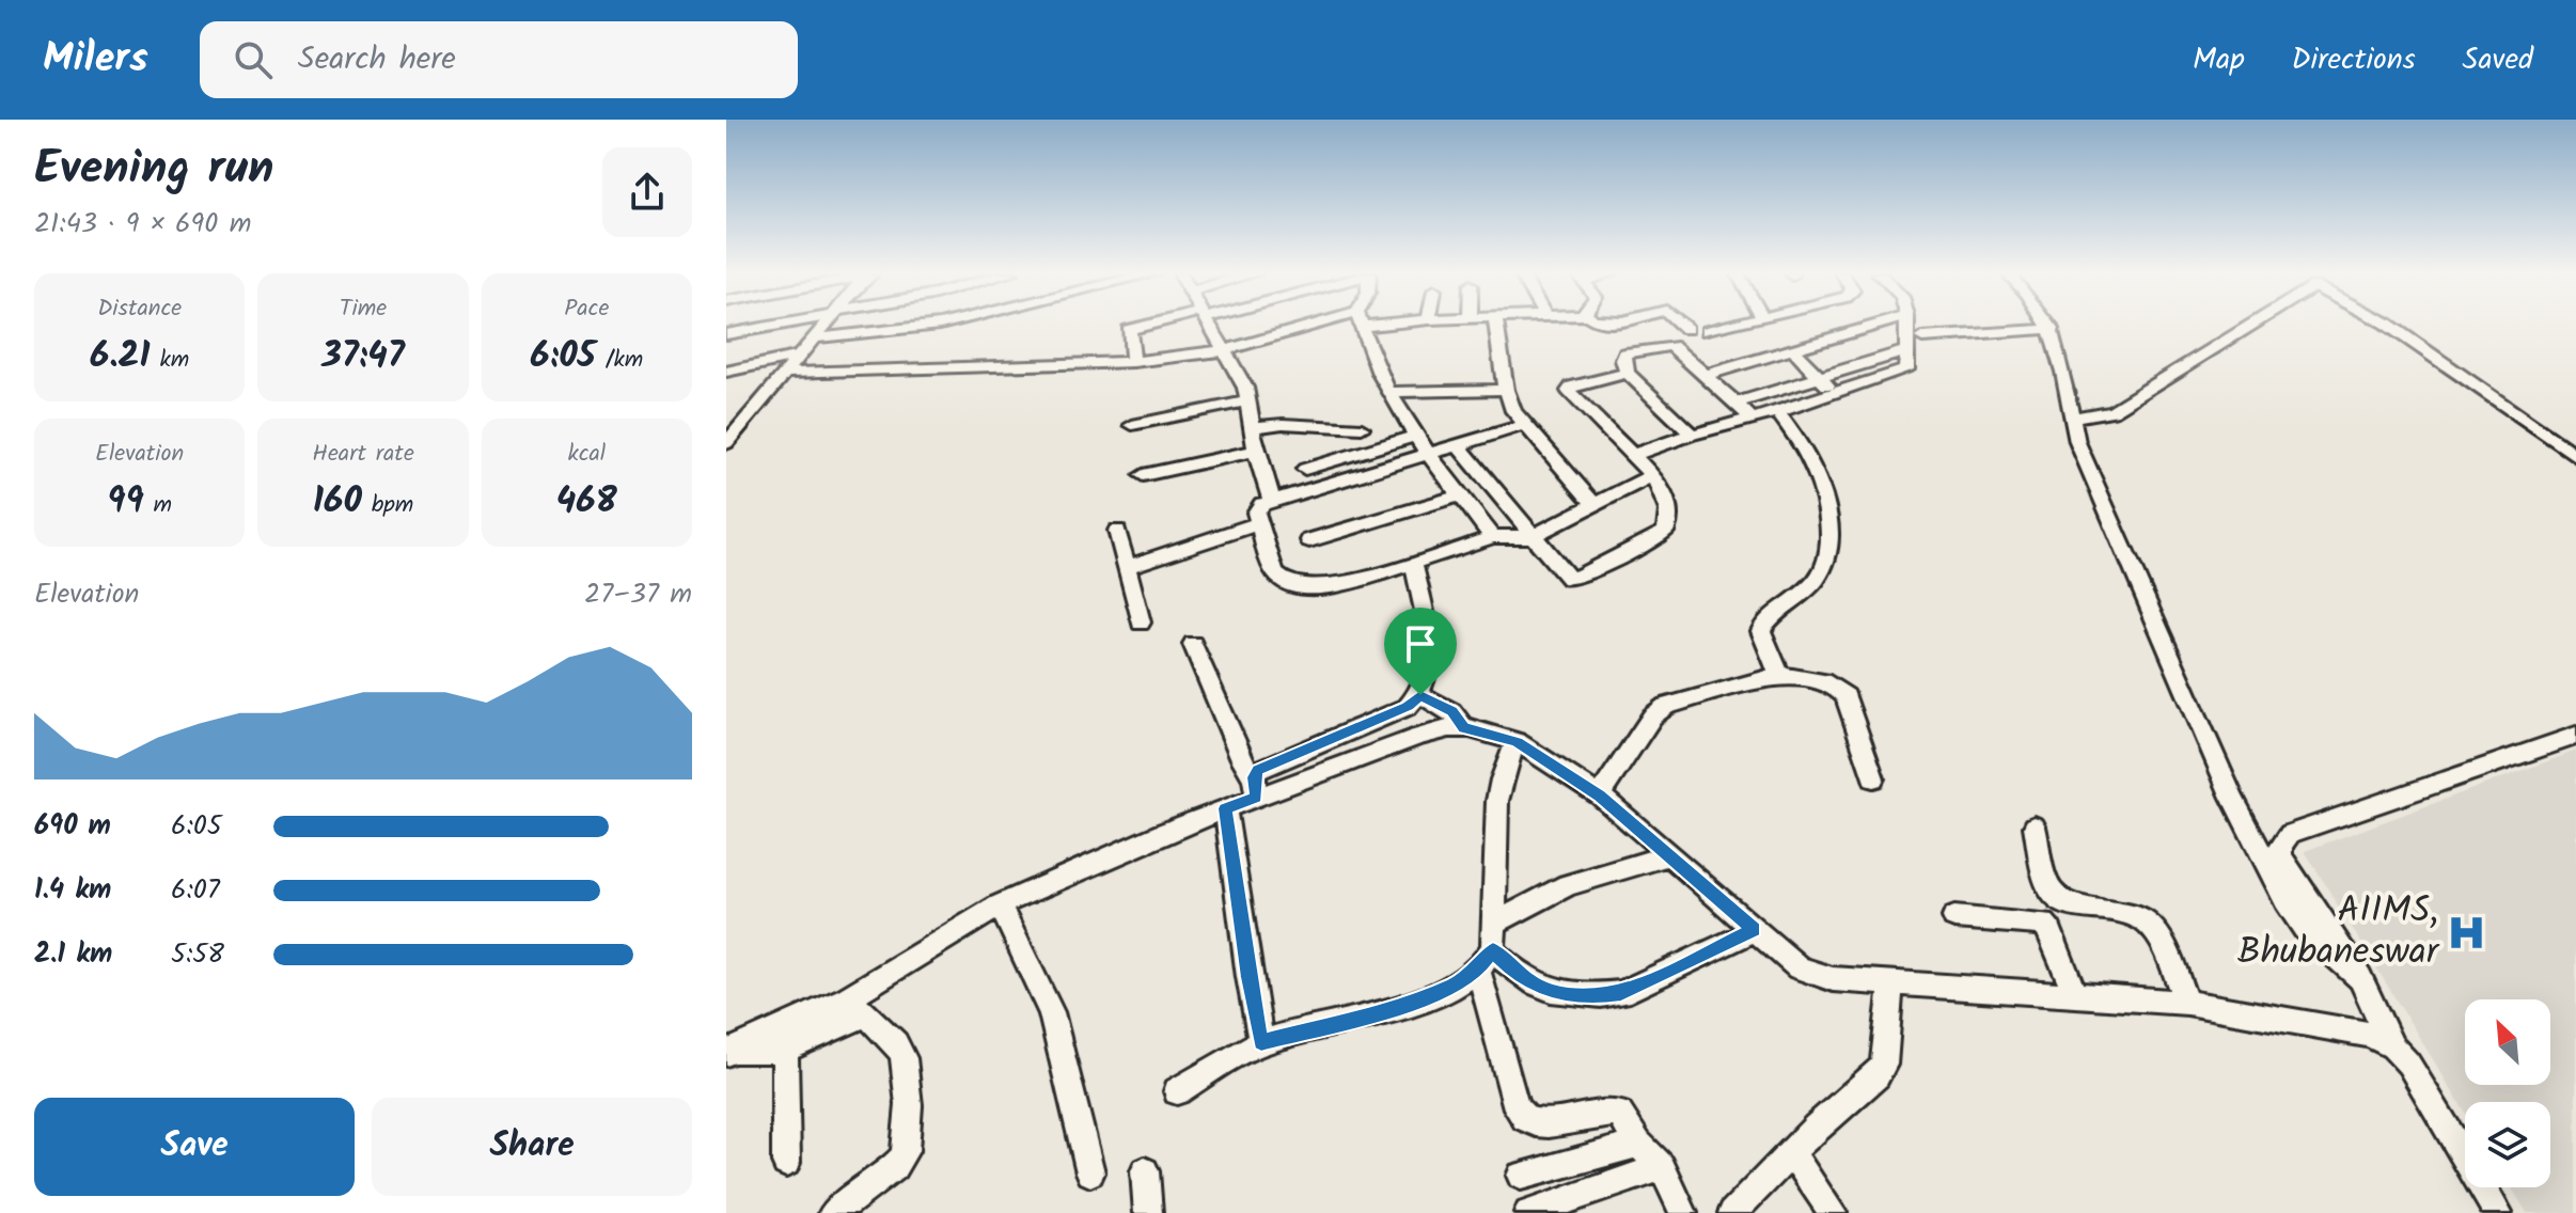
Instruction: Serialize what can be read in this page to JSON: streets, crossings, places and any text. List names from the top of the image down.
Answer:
{
  "places": {
    "hospital": ["AIIMS, Bhubaneswar"]
  },
  "north": "top left",
  "page": {
    "header": "Milers",
    "search": "Search here",
    "nav": ["Map", "Directions", "Saved"],
    "heading": ["Evening run", "21:43 · 9 × 690 m"],
    "stats": [
      ["Distance", "6.21 km"],
      ["Time", "37:47"],
      ["Pace", "6:05 /km"],
      ["Elevation", "99 m"],
      ["Heart rate", "160 bpm"],
      ["kcal", "468"]
    ],
    "chart": ["Elevation", "27–37 m"],
    "list": [
      {
        "name": "690 m",
        "note": "6:05"
      },
      {
        "name": "1.4 km",
        "note": "6:07"
      },
      {
        "name": "2.1 km",
        "note": "5:58"
      }
    ],
    "buttons": ["Save", "Share"]
  }
}
